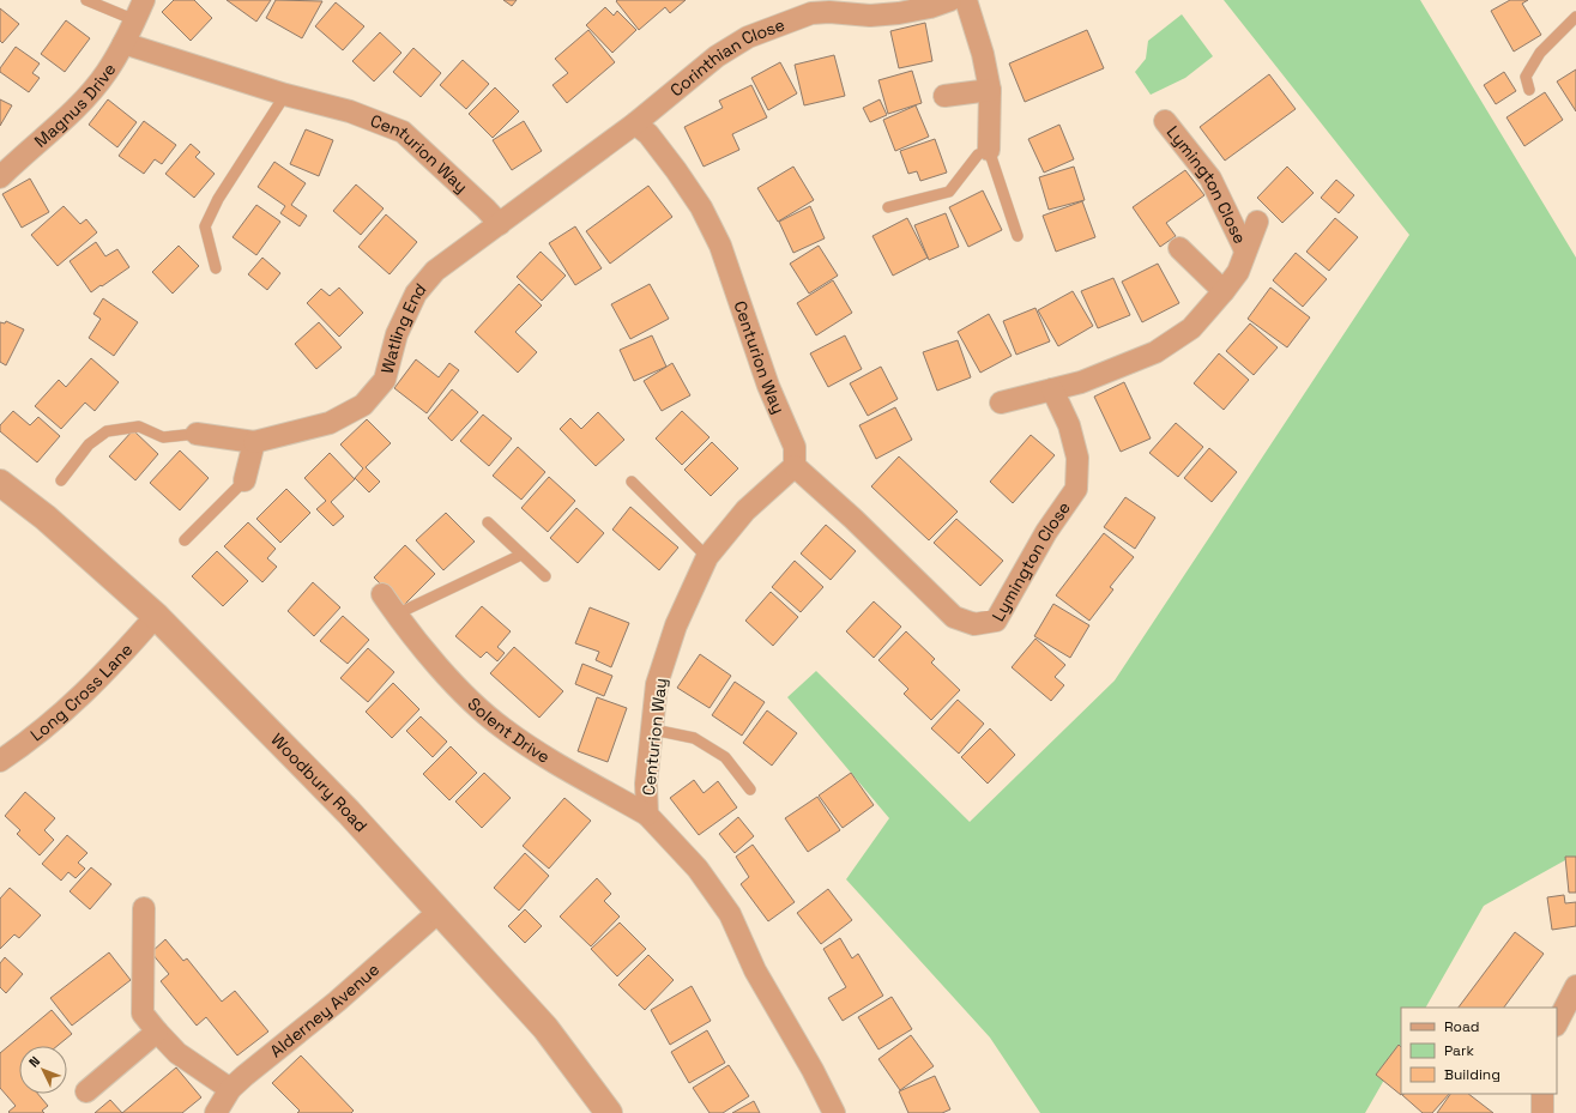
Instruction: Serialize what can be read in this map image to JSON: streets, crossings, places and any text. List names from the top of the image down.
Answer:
{
  "streets": {
    "street": [
      "Corinthian Close",
      "Magnus Drive",
      "Centurion Way",
      "Lymington Close",
      "Watling End",
      "Long Cross Lane",
      "Solent Drive",
      "Woodbury Road",
      "Alderney Avenue"
    ]
  },
  "crossings": [
    ["Corinthian Close", "Centurion Way"],
    ["Magnus Drive", "Centurion Way"],
    ["Centurion Way", "Lymington Close"],
    ["Centurion Way", "Watling End"],
    ["Centurion Way", "Solent Drive"],
    ["Long Cross Lane", "Woodbury Road"],
    ["Woodbury Road", "Alderney Avenue"]
  ],
  "legend": ["Road", "Park", "Building"],
  "north": "top left"
}
